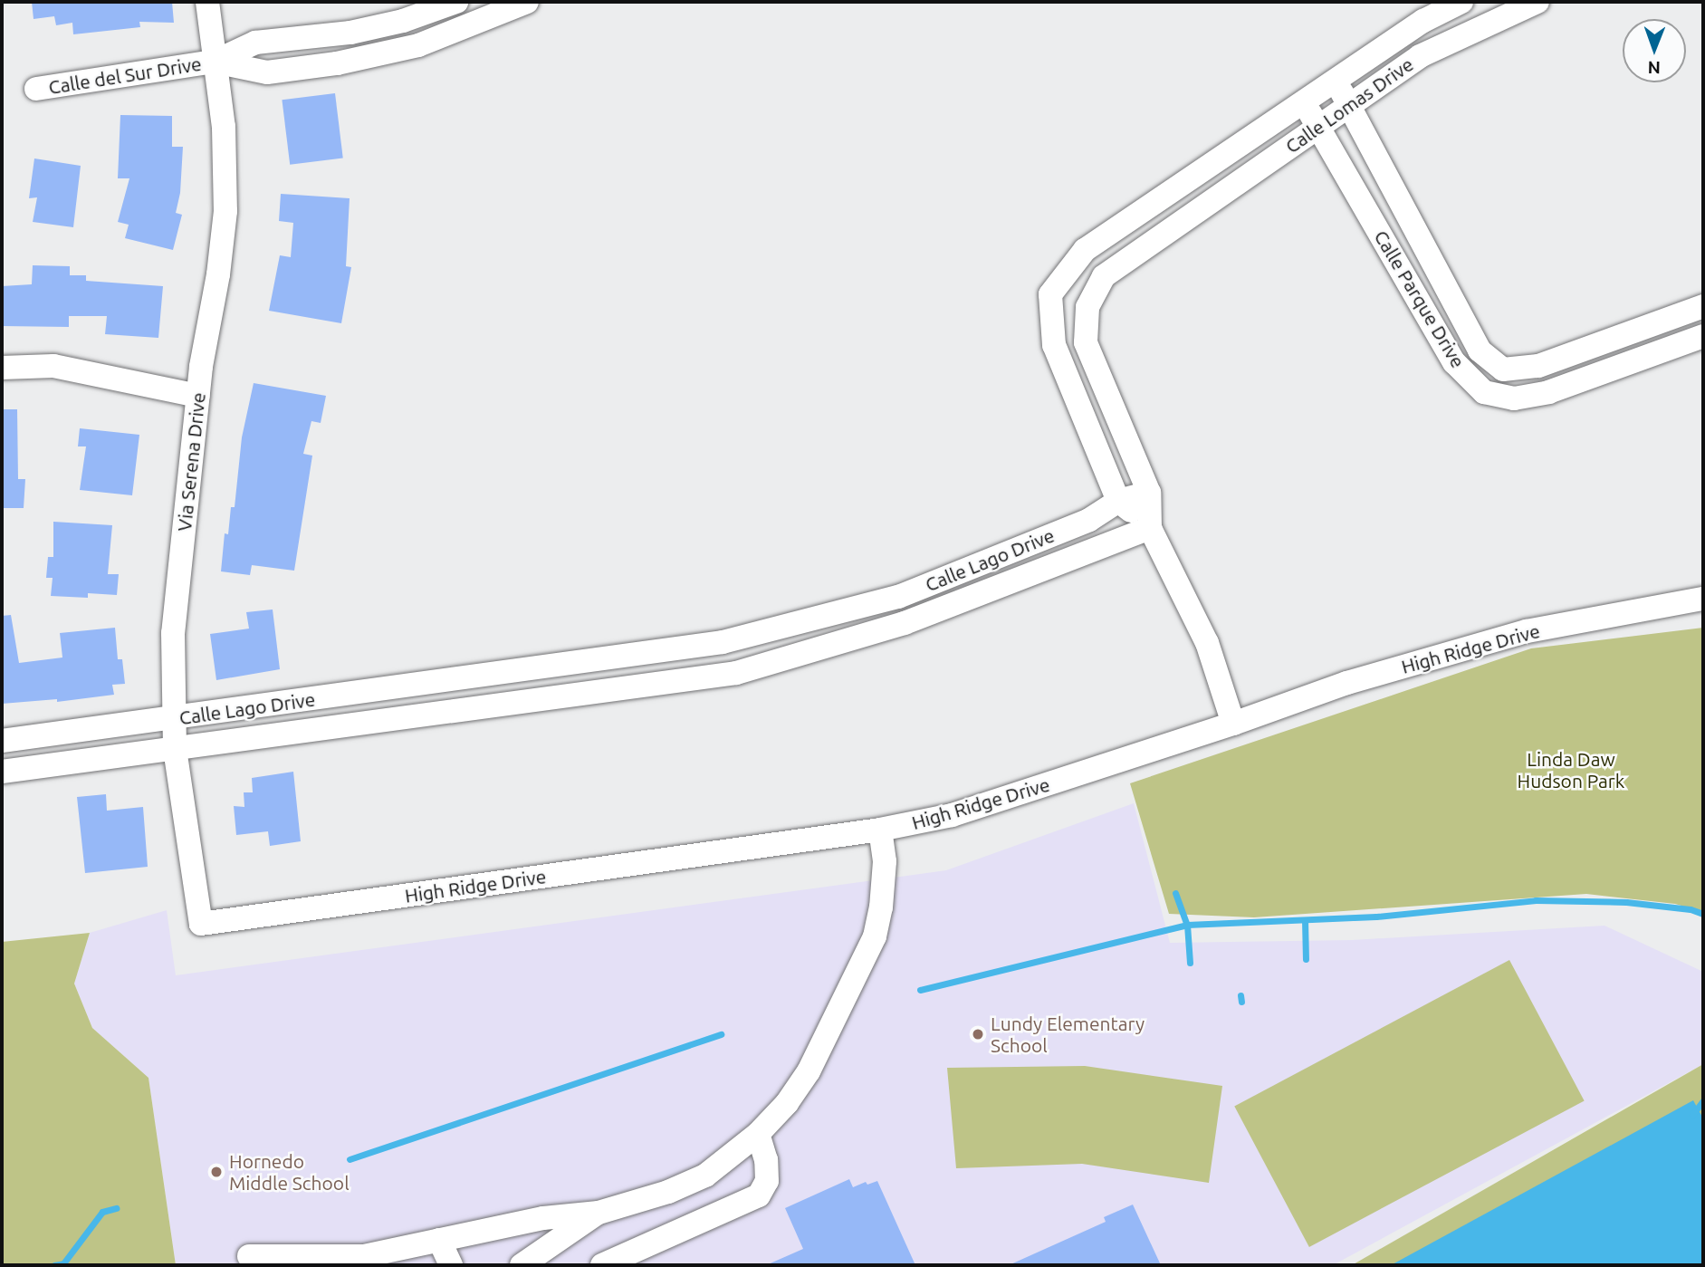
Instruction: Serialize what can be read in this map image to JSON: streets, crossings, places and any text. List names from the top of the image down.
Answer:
{
  "streets": {
    "street": [
      "Calle del Sur Drive",
      "Calle Lomas Drive",
      "Calle Parque Drive",
      "Via Serena Drive",
      "Calle Lago Drive",
      "High Ridge Drive"
    ]
  },
  "crossings": [
    ["Calle del Sur Drive", "Via Serena Drive"],
    ["Calle Lomas Drive", "Calle Parque Drive"],
    ["Calle Lomas Drive", "Calle Lago Drive"],
    ["Calle Lomas Drive", "High Ridge Drive"],
    ["Via Serena Drive", "Calle Lago Drive"],
    ["Via Serena Drive", "High Ridge Drive"]
  ],
  "parks": ["Linda Daw Hudson Park"],
  "places": ["Lundy Elementary School", "Hornedo Middle School"],
  "north": "bottom"
}
